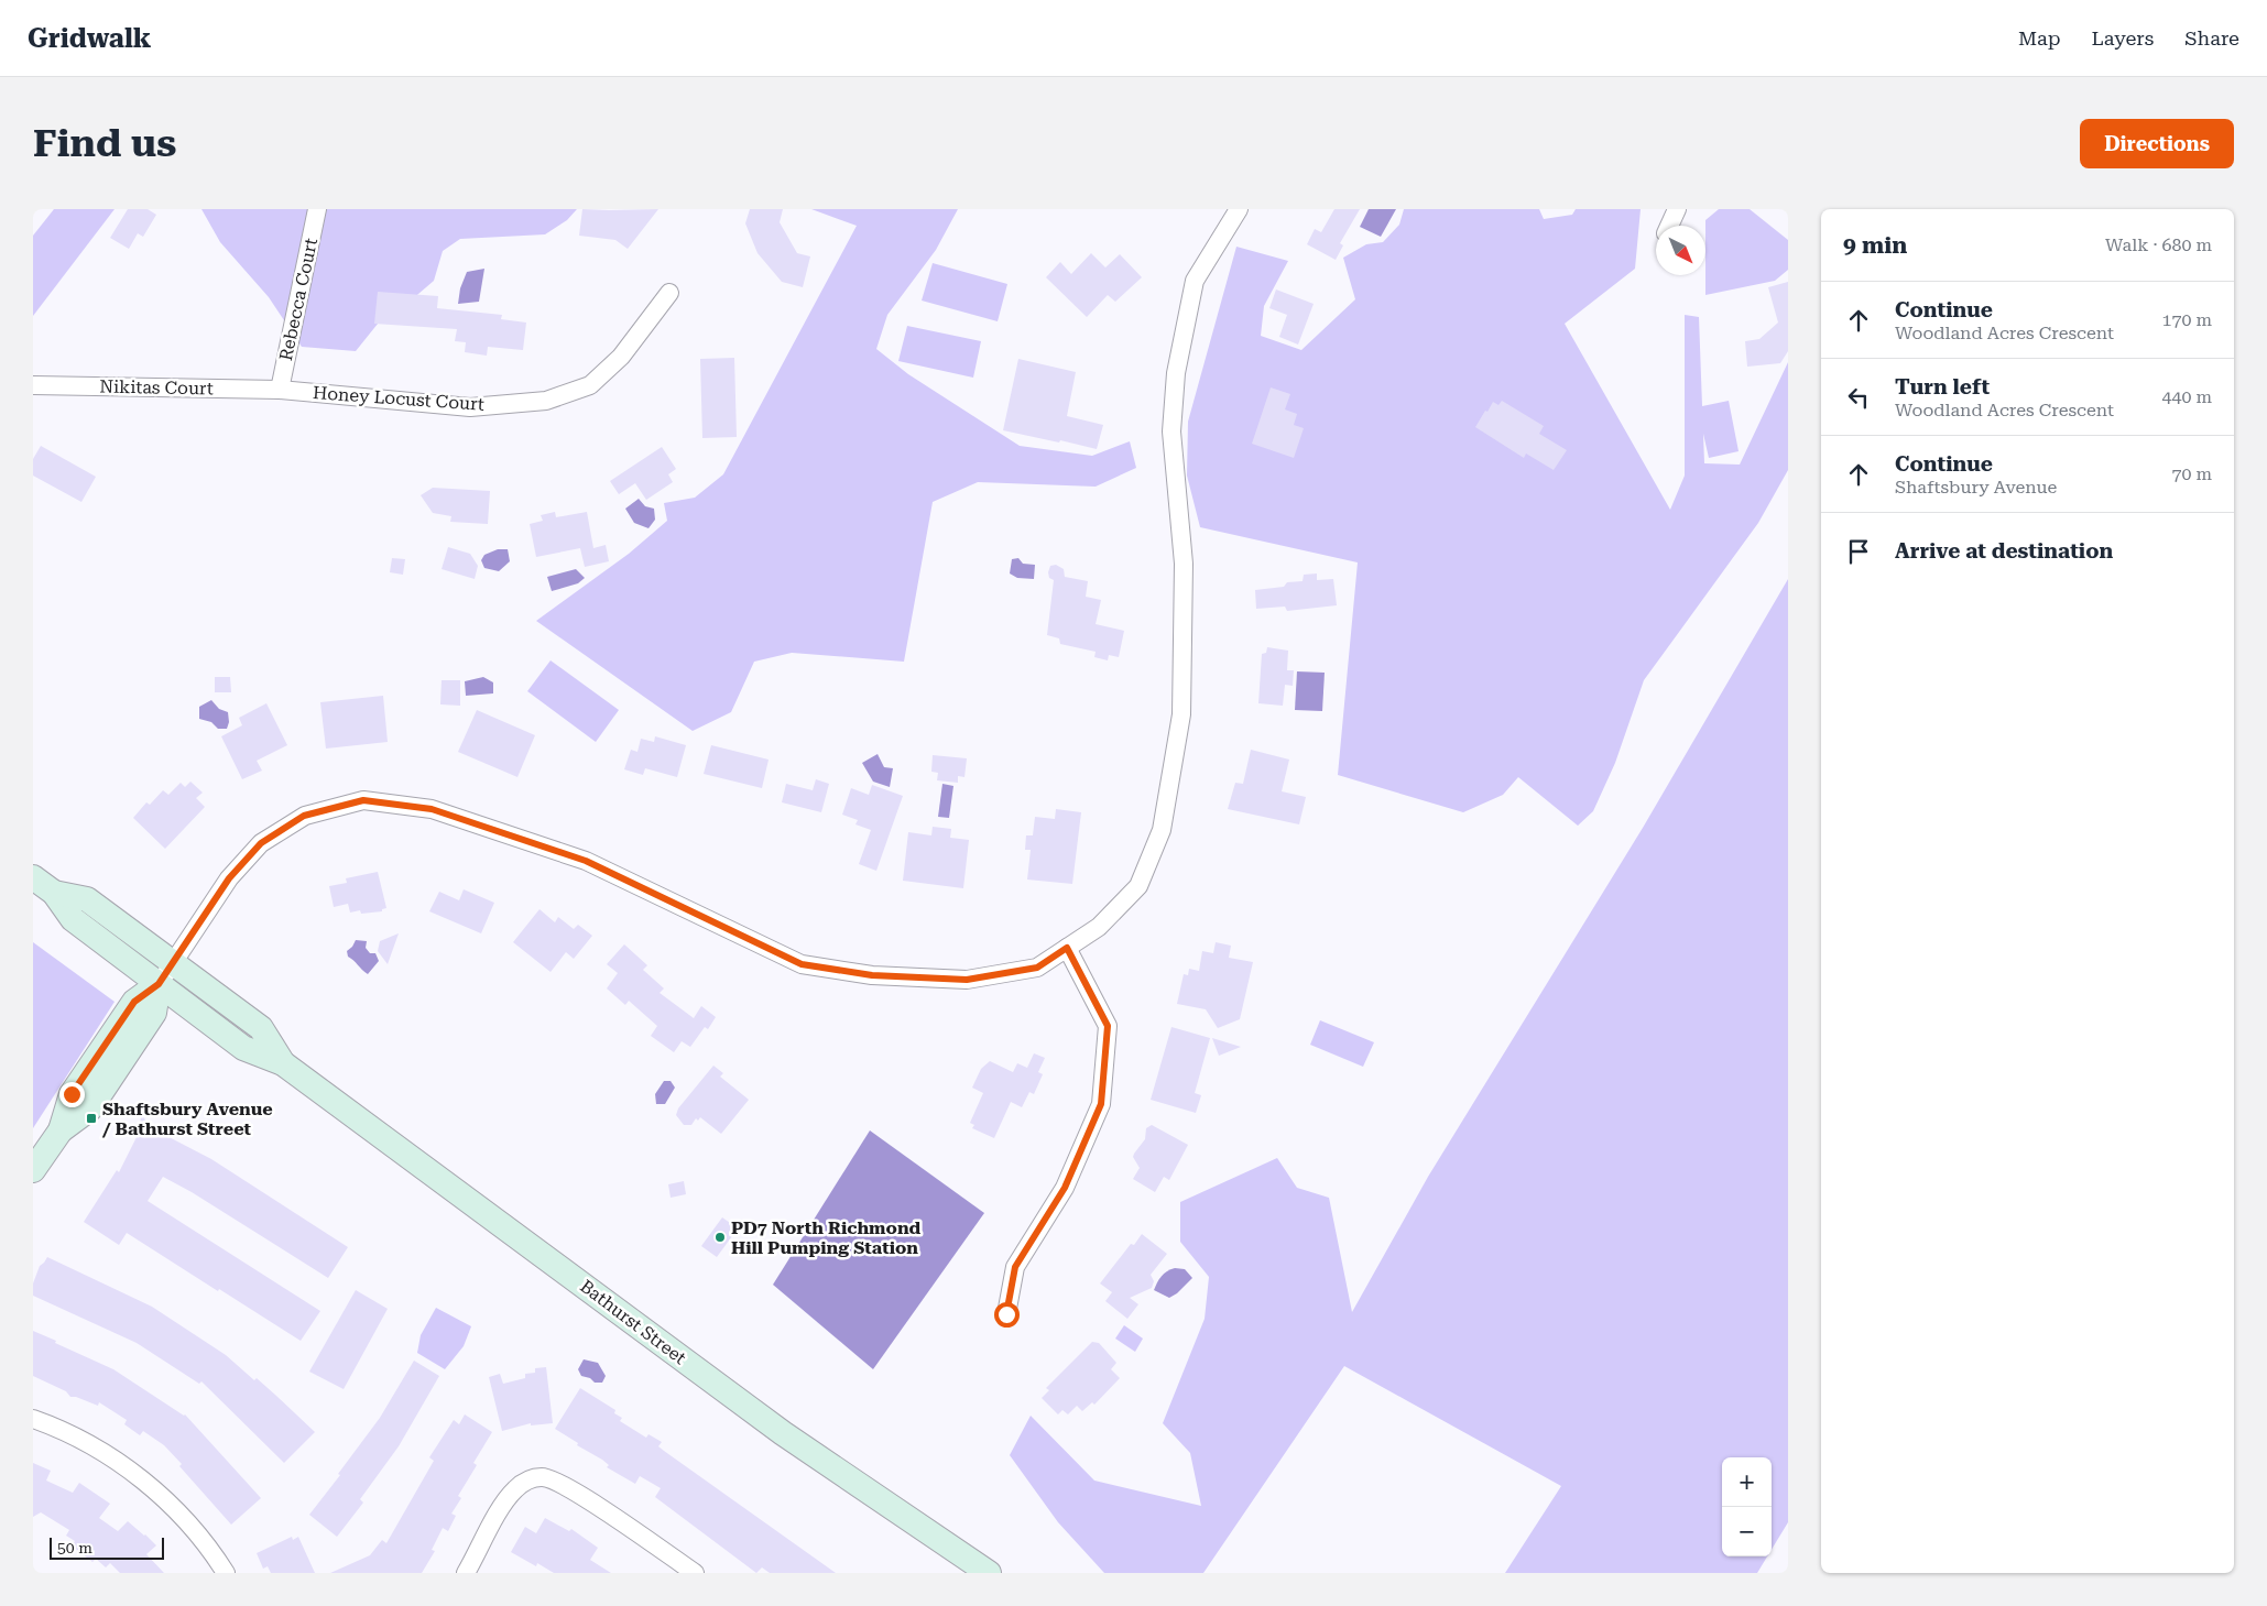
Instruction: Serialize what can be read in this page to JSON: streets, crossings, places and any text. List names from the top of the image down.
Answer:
{
  "streets": {
    "main road": ["Bathurst Street"],
    "street": ["Rebecca Court", "Nikitas Court", "Honey Locust Court"]
  },
  "crossings": [
    ["Rebecca Court", "Nikitas Court"],
    ["Rebecca Court", "Honey Locust Court"],
    ["Nikitas Court", "Honey Locust Court"]
  ],
  "places": {
    "transit": ["Shaftsbury Avenue / Bathurst Street"],
    "other": ["PD7 North Richmond Hill Pumping Station"]
  },
  "scale_bar": "50 m",
  "north": "bottom right",
  "page": {
    "header": "Gridwalk",
    "nav": ["Map", "Layers", "Share"],
    "buttons": "Directions",
    "title": "Find us",
    "heading": ["9 min", "Walk · 680 m"],
    "list": [
      ["Continue", "Woodland Acres Crescent", "170 m"],
      ["Turn left", "Woodland Acres Crescent", "440 m"],
      ["Continue", "Shaftsbury Avenue", "70 m"],
      "Arrive at destination"
    ],
    "map_buttons": ["+", "−"],
    "scale": "50 m"
  }
}
